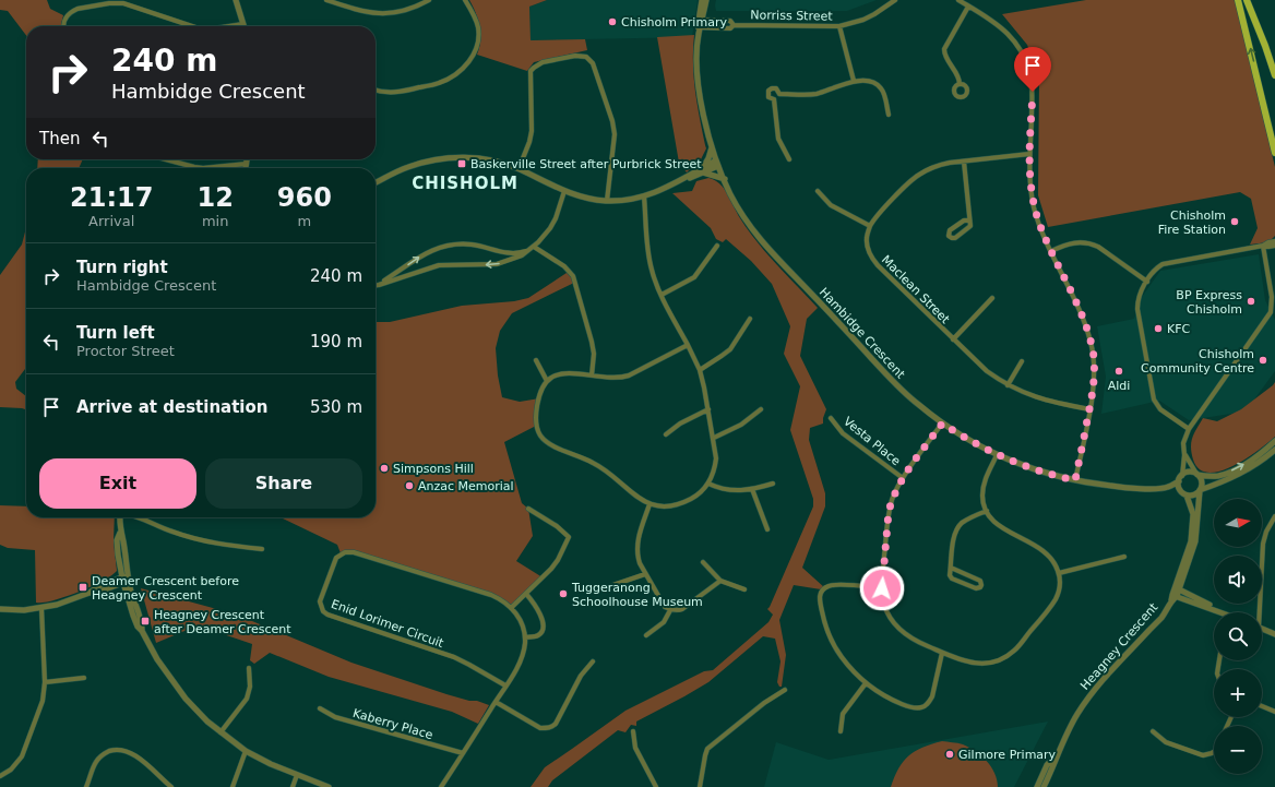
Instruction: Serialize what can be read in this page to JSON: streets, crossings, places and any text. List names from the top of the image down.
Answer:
{
  "streets": {
    "street": [
      "Norriss Street",
      "Maclean Street",
      "Hambidge Crescent",
      "Vesta Place",
      "Enid Lorimer Circuit",
      "Heagney Crescent",
      "Kaberry Place"
    ]
  },
  "crossings": [
    ["Norriss Street", "Hambidge Crescent"],
    ["Hambidge Crescent", "Heagney Crescent"],
    ["Enid Lorimer Circuit", "Kaberry Place"]
  ],
  "districts": ["CHISHOLM"],
  "places": {
    "other": [
      "Chisholm Primary",
      "Chisholm Fire Station",
      "BP Express Chisholm",
      "KFC",
      "Chisholm Community Centre",
      "Aldi",
      "Simpsons Hill",
      "Anzac Memorial",
      "Tuggeranong Schoolhouse Museum",
      "Gilmore Primary"
    ],
    "transit": ["Baskerville Street after Purbrick Street", "Deamer Crescent before Heagney Crescent", "Heagney Crescent after Deamer Crescent"]
  },
  "north": "right",
  "page": {
    "turn": ["240 m", "Hambidge Crescent"],
    "then": "Then",
    "eta": [
      "21:17",
      "Arrival",
      "12",
      "min",
      "960",
      "m"
    ],
    "list": [
      {
        "name": "Turn right",
        "note": "Hambidge Crescent",
        "value": "240 m"
      },
      {
        "name": "Turn left",
        "note": "Proctor Street",
        "value": "190 m"
      },
      {
        "name": "Arrive at destination",
        "value": "530 m"
      }
    ],
    "buttons": ["Exit", "Share"],
    "map_buttons": ["+", "−"]
  }
}
